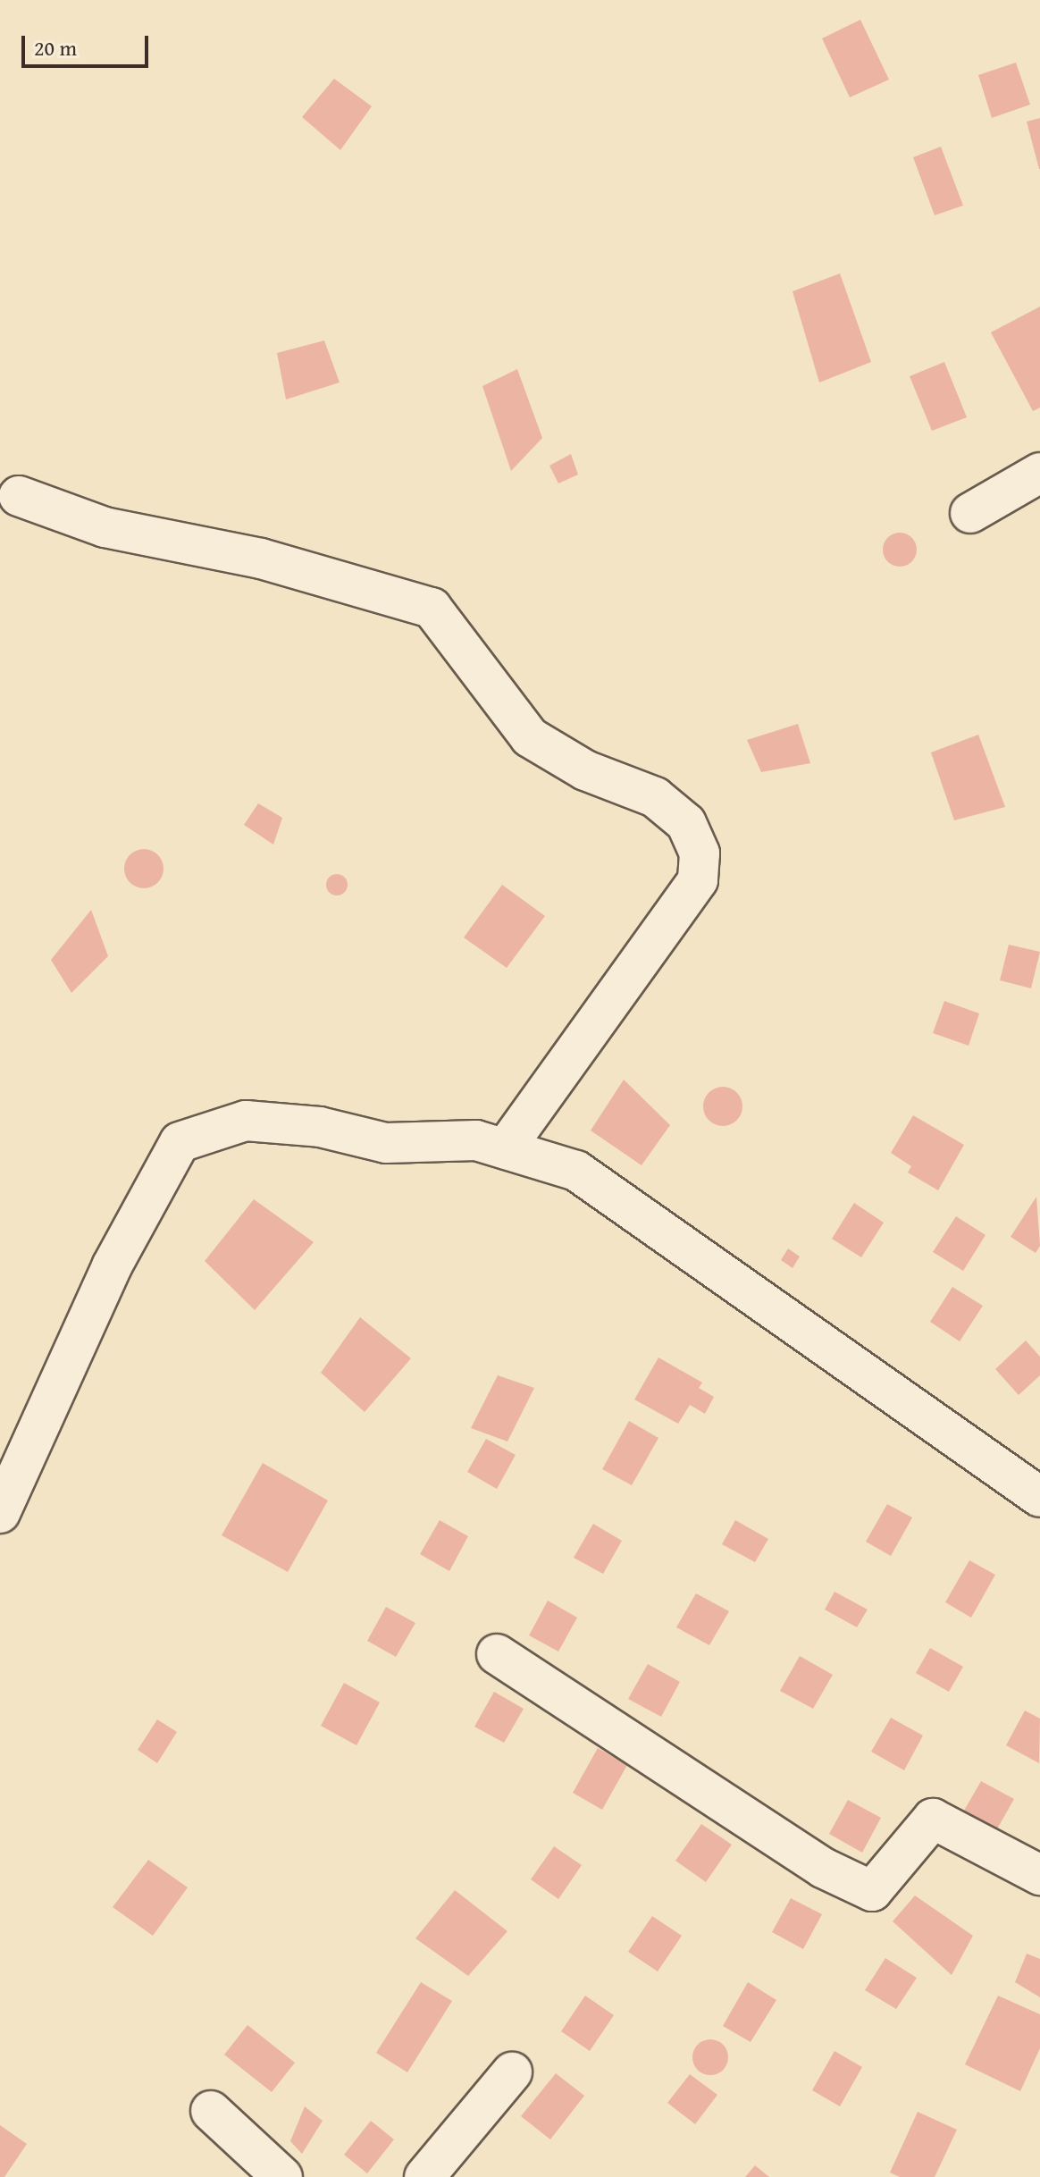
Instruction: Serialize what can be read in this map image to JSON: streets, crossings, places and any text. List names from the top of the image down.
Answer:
{
  "scale_bar": "20 m"
}
